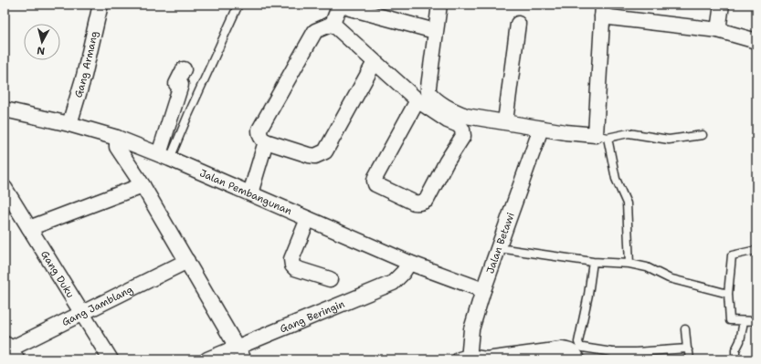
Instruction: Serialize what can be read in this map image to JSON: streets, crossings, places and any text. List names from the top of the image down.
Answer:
{
  "streets": {
    "street": [
      "Gang Armang",
      "Jalan Pembangunan",
      "Jalan Betawi",
      "Gang Duku",
      "Gang Jamblang",
      "Gang Beringin"
    ]
  },
  "crossings": [
    ["Gang Armang", "Jalan Pembangunan"],
    ["Jalan Pembangunan", "Jalan Betawi"],
    ["Jalan Pembangunan", "Gang Beringin"],
    ["Gang Duku", "Gang Jamblang"]
  ],
  "north": "bottom"
}
